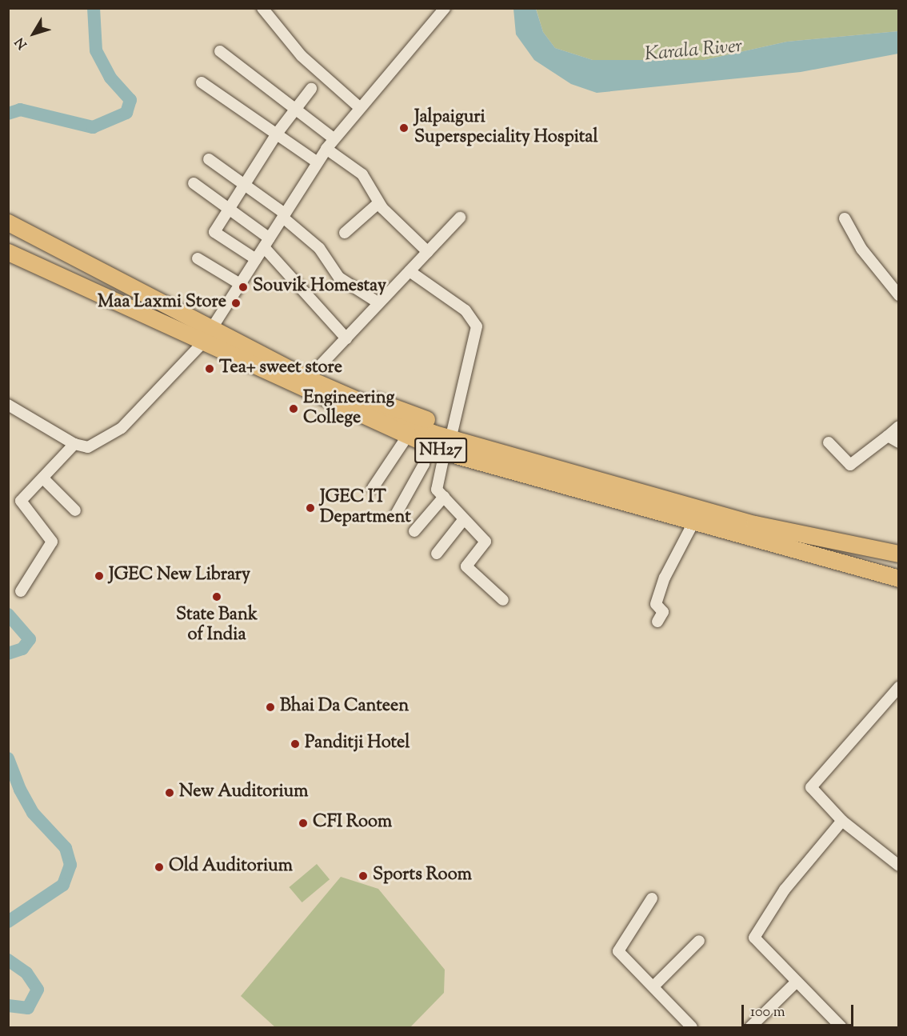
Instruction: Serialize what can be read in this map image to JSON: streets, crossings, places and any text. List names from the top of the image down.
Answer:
{
  "streets": {
    "highway": ["NH27"]
  },
  "water": ["Karala River"],
  "places": [
    "Jalpaiguri Superspeciality Hospital",
    "Souvik Homestay",
    "Maa Laxmi Store",
    "Tea+ sweet store",
    "Engineering College",
    "JGEC IT Department",
    "JGEC New Library",
    "State Bank of India",
    "Bhai Da Canteen",
    "Panditji Hotel",
    "New Auditorium",
    "CFI Room",
    "Old Auditorium",
    "Sports Room"
  ],
  "scale_bar": "100 m",
  "north": "bottom left"
}
